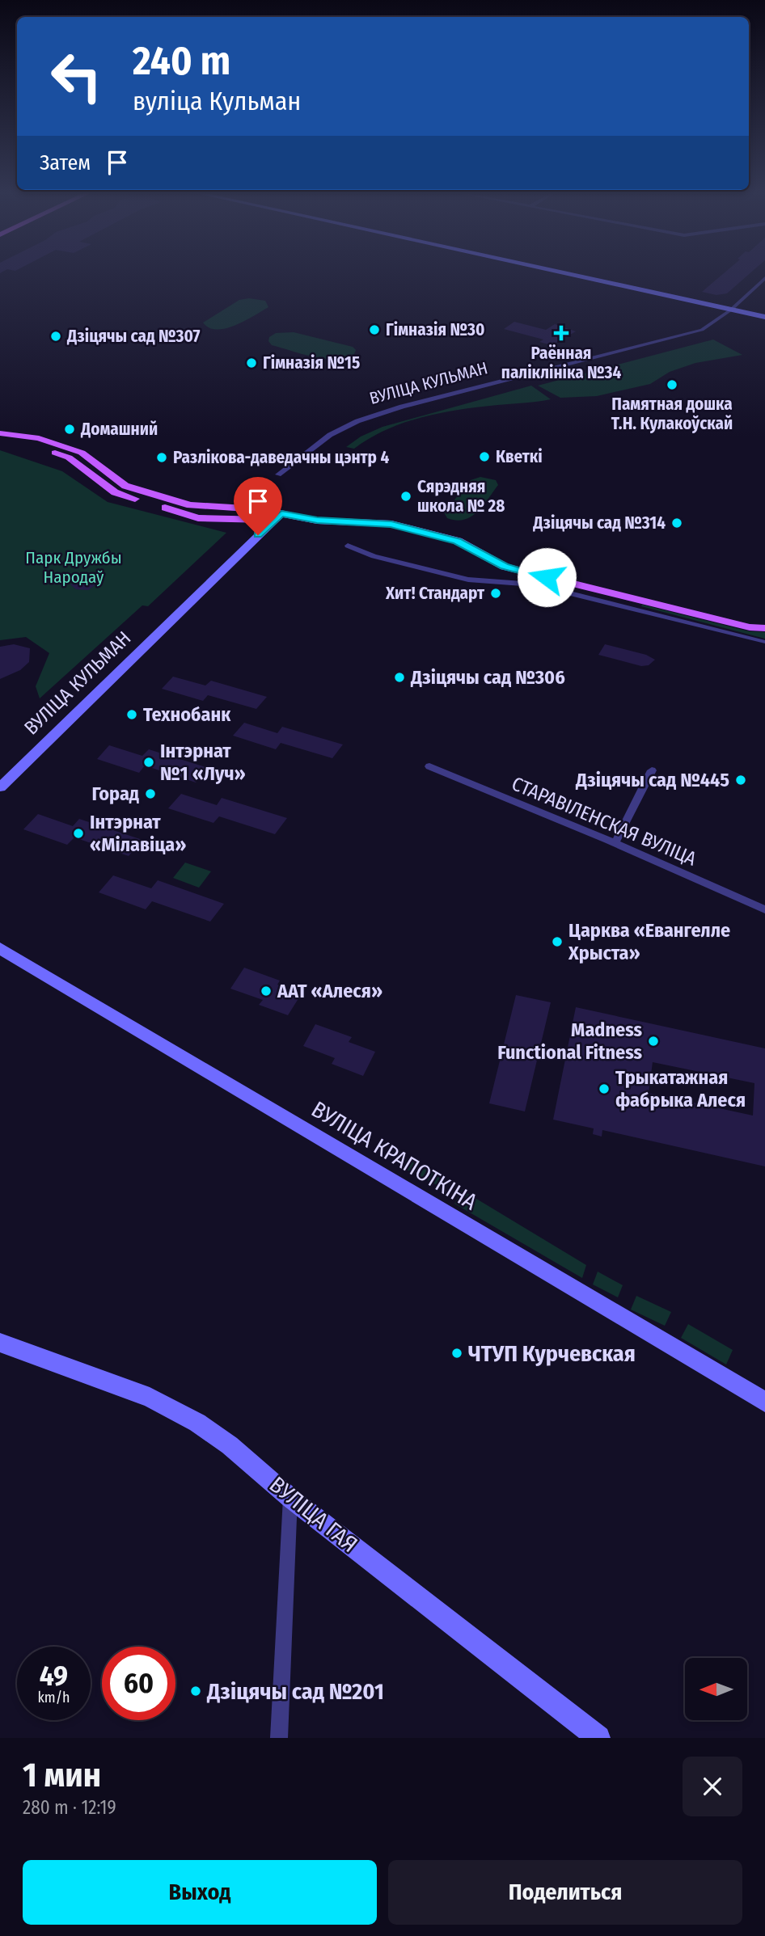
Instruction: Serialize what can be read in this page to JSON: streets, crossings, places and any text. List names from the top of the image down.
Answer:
{
  "streets": {
    "main road": ["ВУЛІЦА КУЛЬМАН", "ВУЛІЦА КРАПОТКІНА", "ВУЛІЦА ГАЯ"],
    "street": ["СТАРАВІЛЕНСКАЯ ВУЛІЦА"]
  },
  "parks": ["Парк Дружбы Народаў"],
  "places": {
    "other": [
      "Гімназія №30",
      "Дзіцячы сад №307",
      "Гімназія №15",
      "Памятная дошка Т.Н. Кулакоўскай",
      "Домашний",
      "Кветкі",
      "Разлікова-даведачны цэнтр 4",
      "Сярэдняя школа № 28",
      "Дзіцячы сад №314",
      "Хит! Стандарт",
      "Дзіцячы сад №306",
      "Технобанк",
      "Інтэрнат №1 «Луч»",
      "Дзіцячы сад №445",
      "Горад",
      "Інтэрнат «Мілавіца»",
      "Царква «Евангелле Хрыста»",
      "ААТ «Алеся»",
      "Madness Functional Fitness",
      "Трыкатажная фабрыка Алеся",
      "ЧТУП Курчевская",
      "Дзіцячы сад №201"
    ],
    "health": ["Раённая паліклініка №34"]
  },
  "north": "left",
  "page": {
    "turn": ["240 m", "вуліца Кульман"],
    "then": "Затем",
    "speed": "49 km/h",
    "limit": "60",
    "heading": ["1 мин", "280 m · 12:19"],
    "buttons": ["Выход", "Поделиться"]
  }
}
